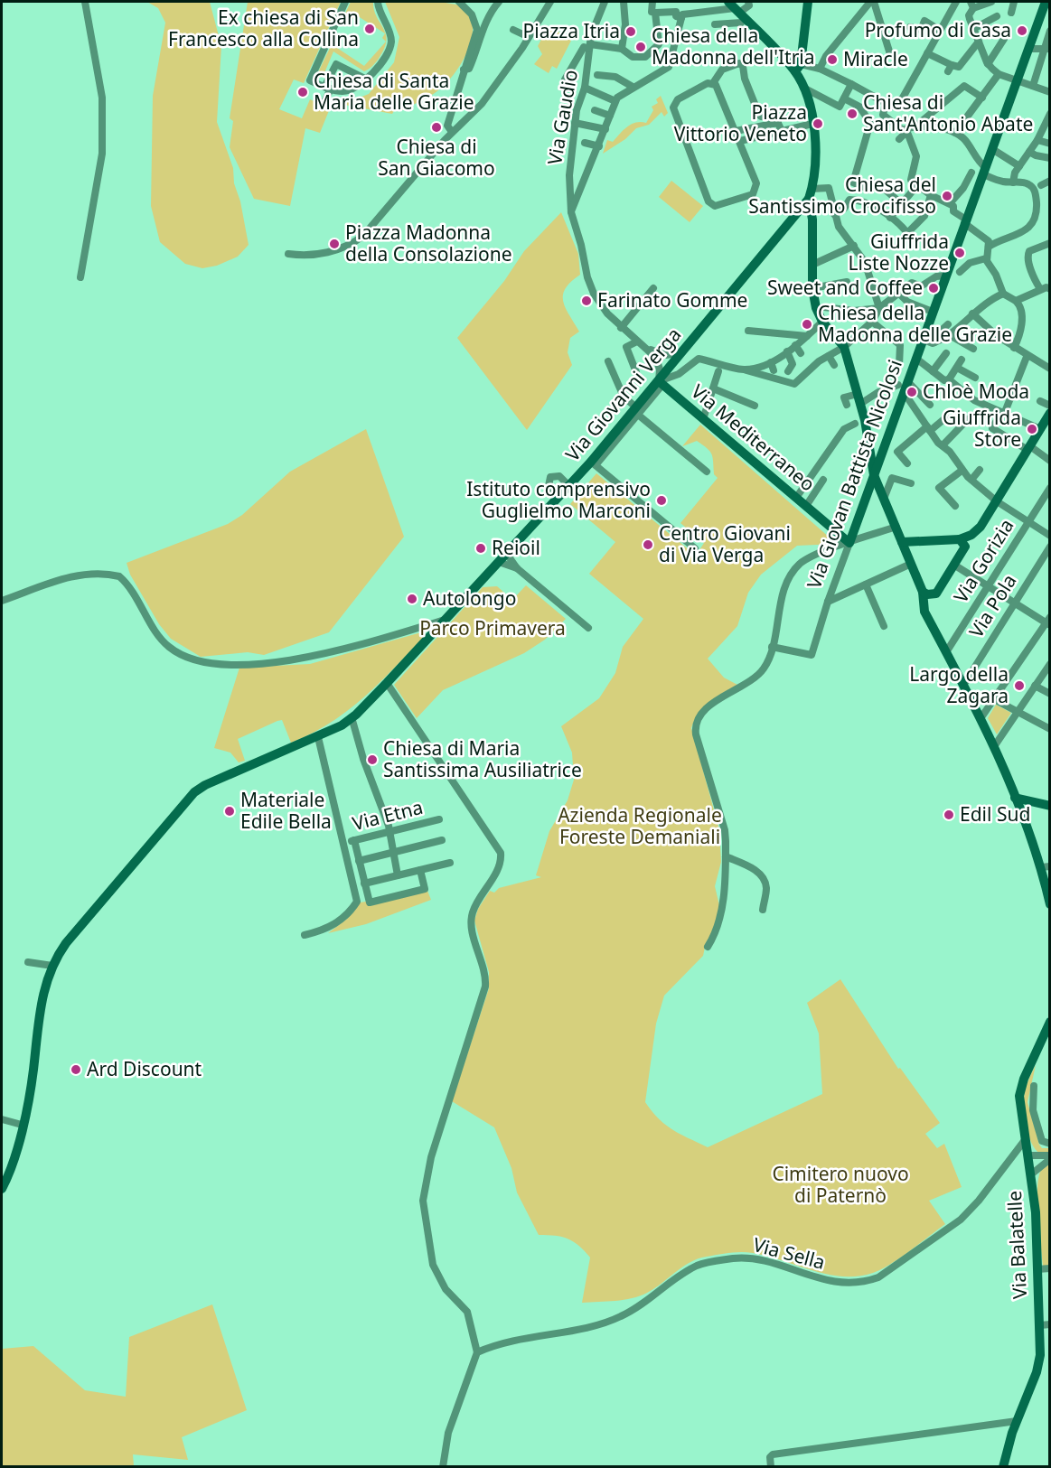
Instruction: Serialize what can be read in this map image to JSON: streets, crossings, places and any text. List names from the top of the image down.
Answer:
{
  "streets": {
    "street": [
      "Via Gaudio",
      "Via Giovanni Verga",
      "Via Mediterraneo",
      "Via Giovan Battista Nicolosi",
      "Via Gorizia",
      "Via Pola",
      "Via Etna",
      "Via Balatelle",
      "Via Sella"
    ]
  },
  "crossings": [
    ["Via Giovanni Verga", "Via Mediterraneo"],
    ["Via Mediterraneo", "Via Giovan Battista Nicolosi"],
    ["Via Balatelle", "Via Sella"]
  ],
  "parks": ["Parco Primavera", "Azienda Regionale Foreste Demaniali", "Cimitero nuovo di Paternò"],
  "places": [
    "Ex chiesa di San Francesco alla Collina",
    "Profumo di Casa",
    "Piazza Itria",
    "Chiesa della Madonna dell'Itria",
    "Miracle",
    "Chiesa di Santa Maria delle Grazie",
    "Chiesa di Sant'Antonio Abate",
    "Piazza Vittorio Veneto",
    "Chiesa di San Giacomo",
    "Chiesa del Santissimo Crocifisso",
    "Piazza Madonna della Consolazione",
    "Giuffrida Liste Nozze",
    "Sweet and Coffee",
    "Farinato Gomme",
    "Chiesa della Madonna delle Grazie",
    "Chloè Moda",
    "Giuffrida Store",
    "Istituto comprensivo Guglielmo Marconi",
    "Centro Giovani di Via Verga",
    "Reioil",
    "Autolongo",
    "Largo della Zagara",
    "Chiesa di Maria Santissima Ausiliatrice",
    "Materiale Edile Bella",
    "Edil Sud",
    "Ard Discount"
  ]
}
